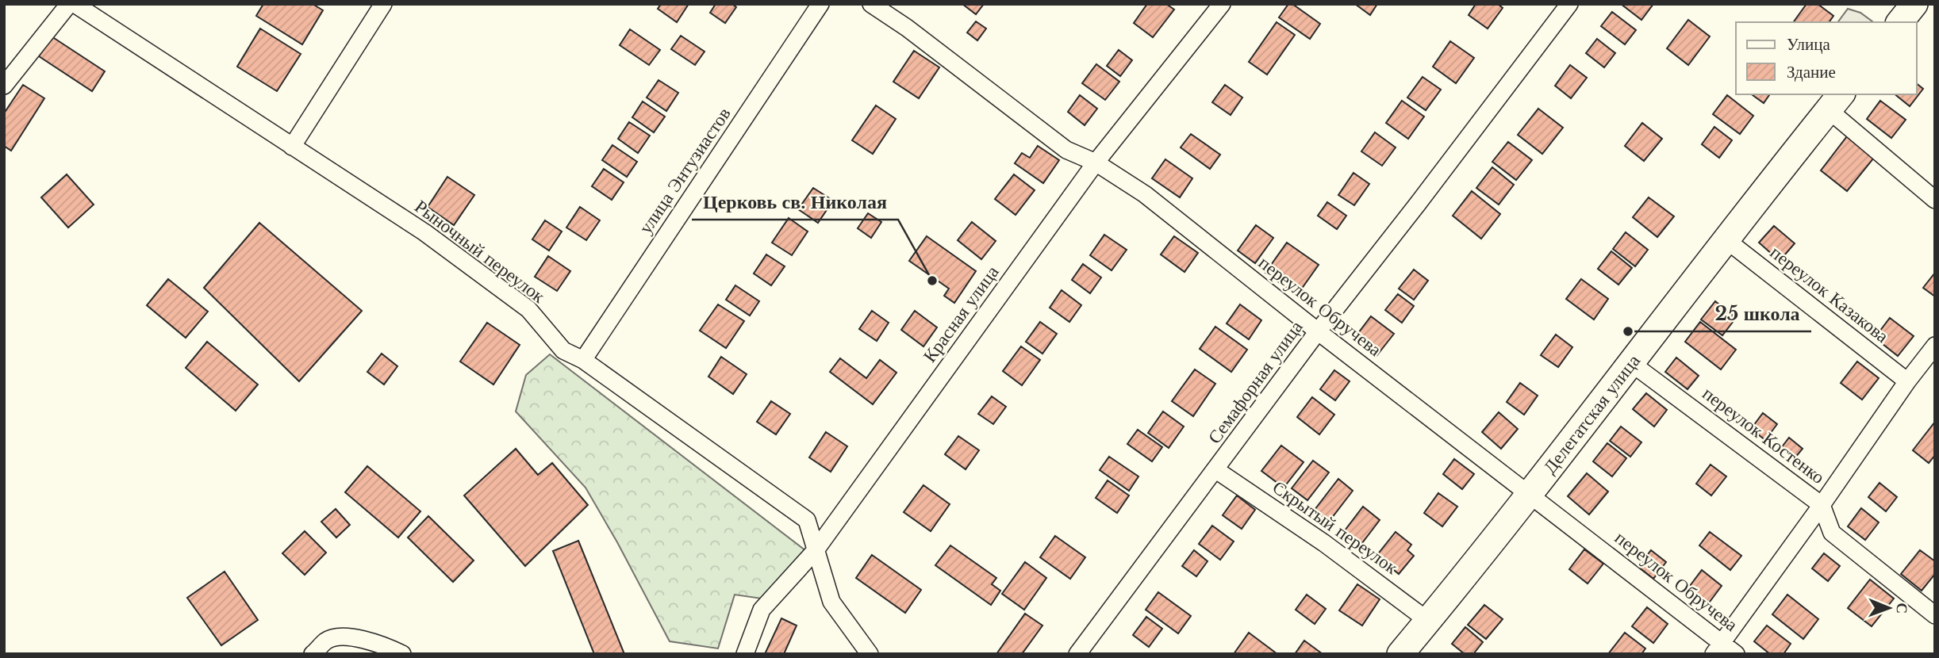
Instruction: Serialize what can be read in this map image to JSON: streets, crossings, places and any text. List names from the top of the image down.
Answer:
{
  "streets": {
    "main road": ["Делегатская улица"],
    "street": [
      "улица Энтузиастов",
      "Рыночный переулок",
      "переулок Казакова",
      "переулок Обручева",
      "Красная улица",
      "Семафорная улица",
      "переулок Костенко",
      "Скрытый переулок"
    ]
  },
  "crossings": [
    ["улица Энтузиастов", "Рыночный переулок"],
    ["Рыночный переулок", "Красная улица"],
    ["переулок Казакова", "Делегатская улица"],
    ["переулок Обручева", "Красная улица"],
    ["переулок Обручева", "Семафорная улица"],
    ["переулок Обручева", "Делегатская улица"],
    ["Семафорная улица", "Скрытый переулок"],
    ["Делегатская улица", "переулок Костенко"],
    ["Делегатская улица", "Скрытый переулок"]
  ],
  "places": ["Церковь св. Николая", "25 школа"],
  "legend": ["Улица", "Здание"],
  "north": "right"
}
